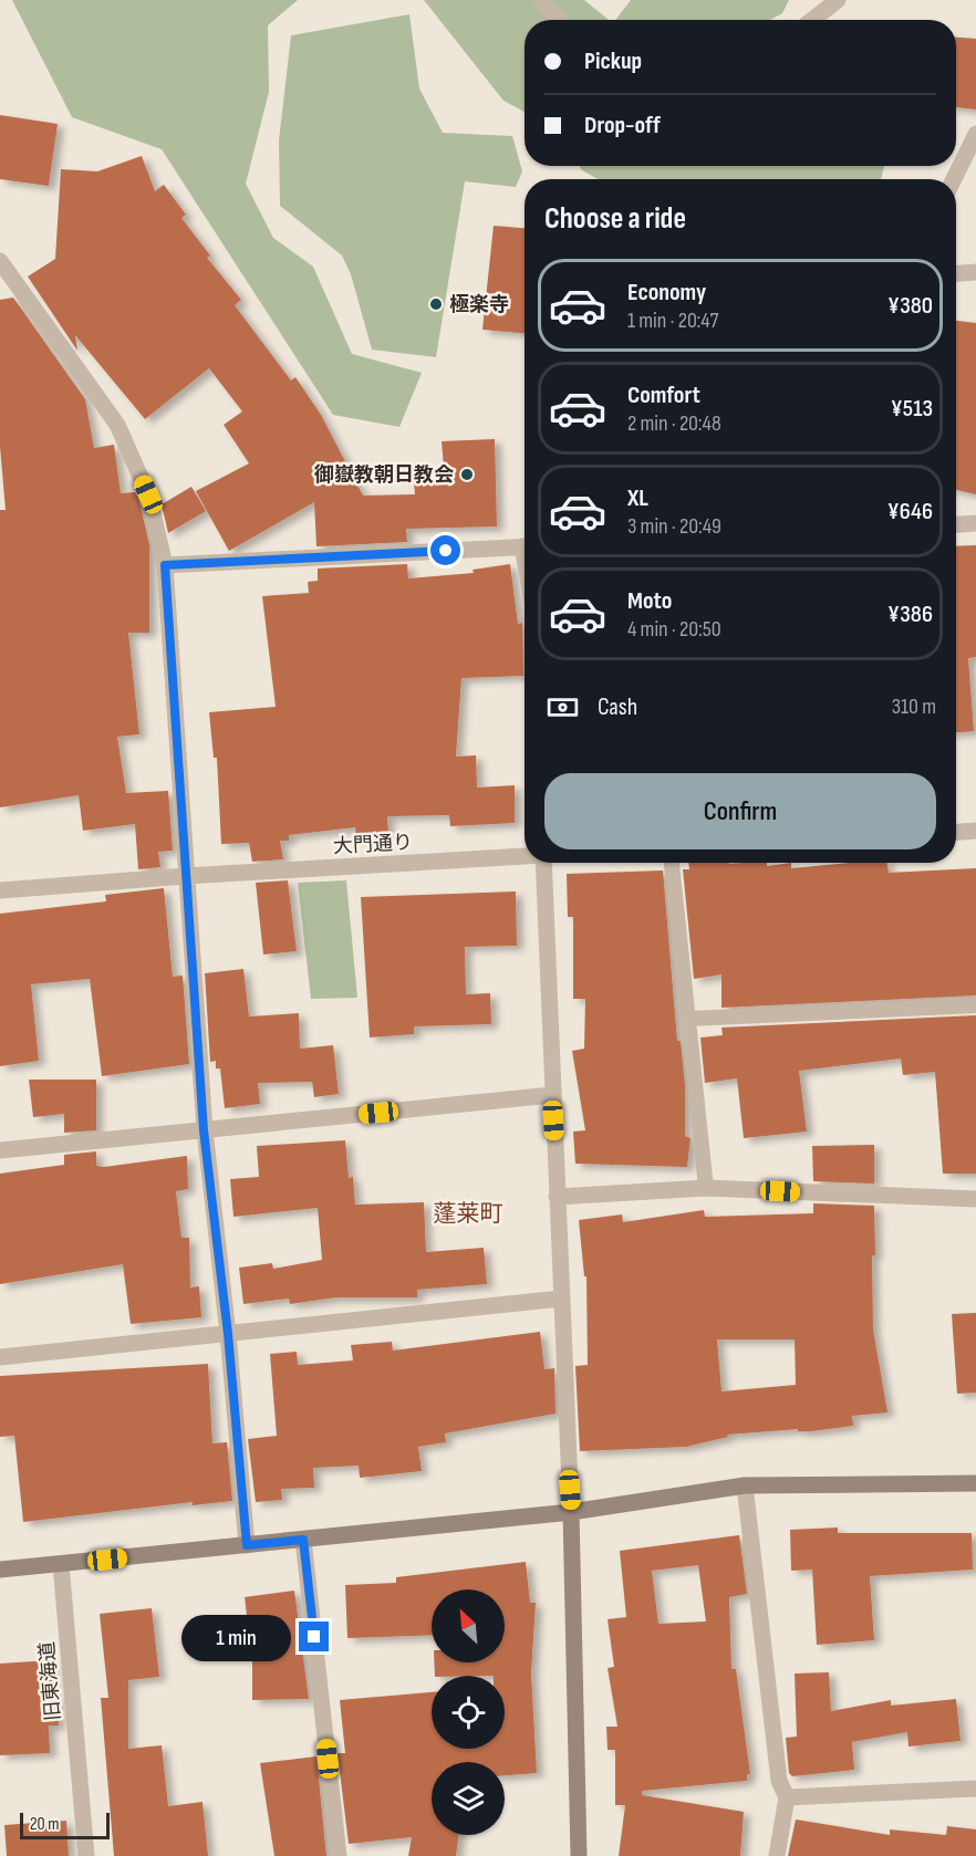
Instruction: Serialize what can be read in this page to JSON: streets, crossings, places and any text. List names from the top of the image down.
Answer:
{
  "streets": {
    "street": ["大門通り", "旧東海道"]
  },
  "districts": ["蓬莱町"],
  "places": ["極楽寺", "御嶽教朝日教会"],
  "scale_bar": "20 m",
  "north": "top left",
  "page": {
    "banner": ["Pickup", "Drop-off"],
    "heading": "Choose a ride",
    "list": [
      {
        "name": "Economy",
        "note": "1 min · 20:47",
        "value": "¥380"
      },
      {
        "name": "Comfort",
        "note": "2 min · 20:48",
        "value": "¥513"
      },
      {
        "name": "XL",
        "note": "3 min · 20:49",
        "value": "¥646"
      },
      {
        "name": "Moto",
        "note": "4 min · 20:50",
        "value": "¥386"
      }
    ],
    "pay": ["Cash", "310 m"],
    "buttons": "Confirm",
    "bubble": "1 min",
    "scale": "20 m"
  }
}
